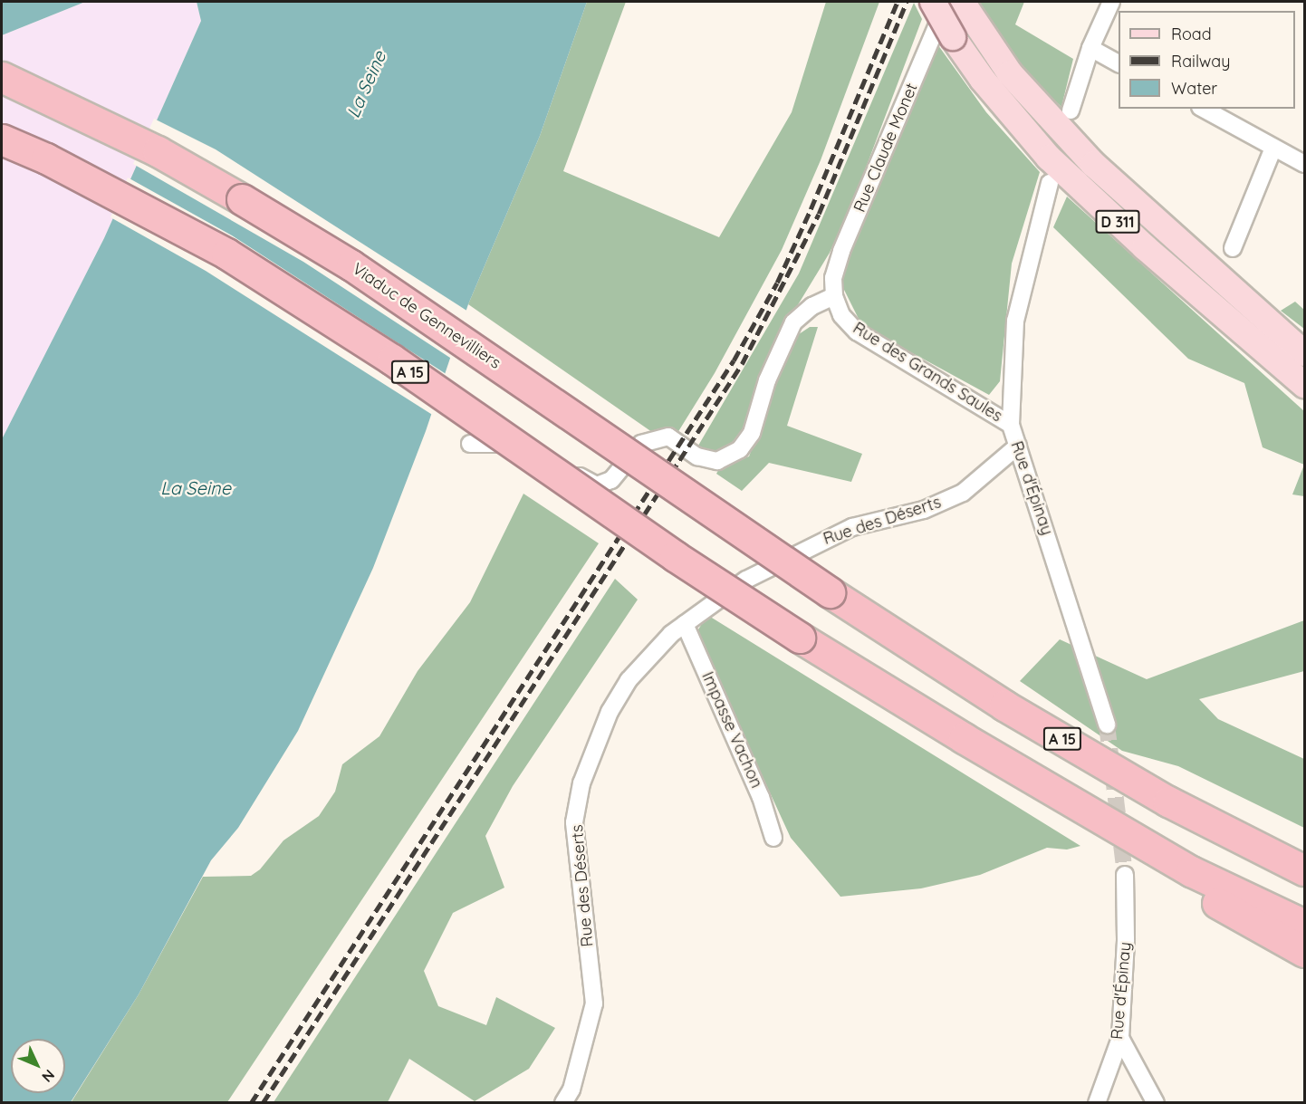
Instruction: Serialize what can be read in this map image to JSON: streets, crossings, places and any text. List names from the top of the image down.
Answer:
{
  "streets": {
    "highway": ["Viaduc de Gennevilliers", "A 15"],
    "main road": ["D 311"],
    "street": [
      "Rue Claude Monet",
      "Rue des Grands Saules",
      "Rue d'Épinay",
      "Rue des Déserts",
      "Impasse Vachon"
    ]
  },
  "crossings": [
    ["Rue Claude Monet", "D 311"],
    ["Rue Claude Monet", "Rue des Grands Saules"],
    ["Rue des Grands Saules", "Rue d'Épinay"],
    ["Rue d'Épinay", "Rue des Déserts"],
    ["Rue des Déserts", "Impasse Vachon"]
  ],
  "water": ["La Seine"],
  "legend": ["Road", "Railway", "Water"],
  "north": "bottom right"
}
